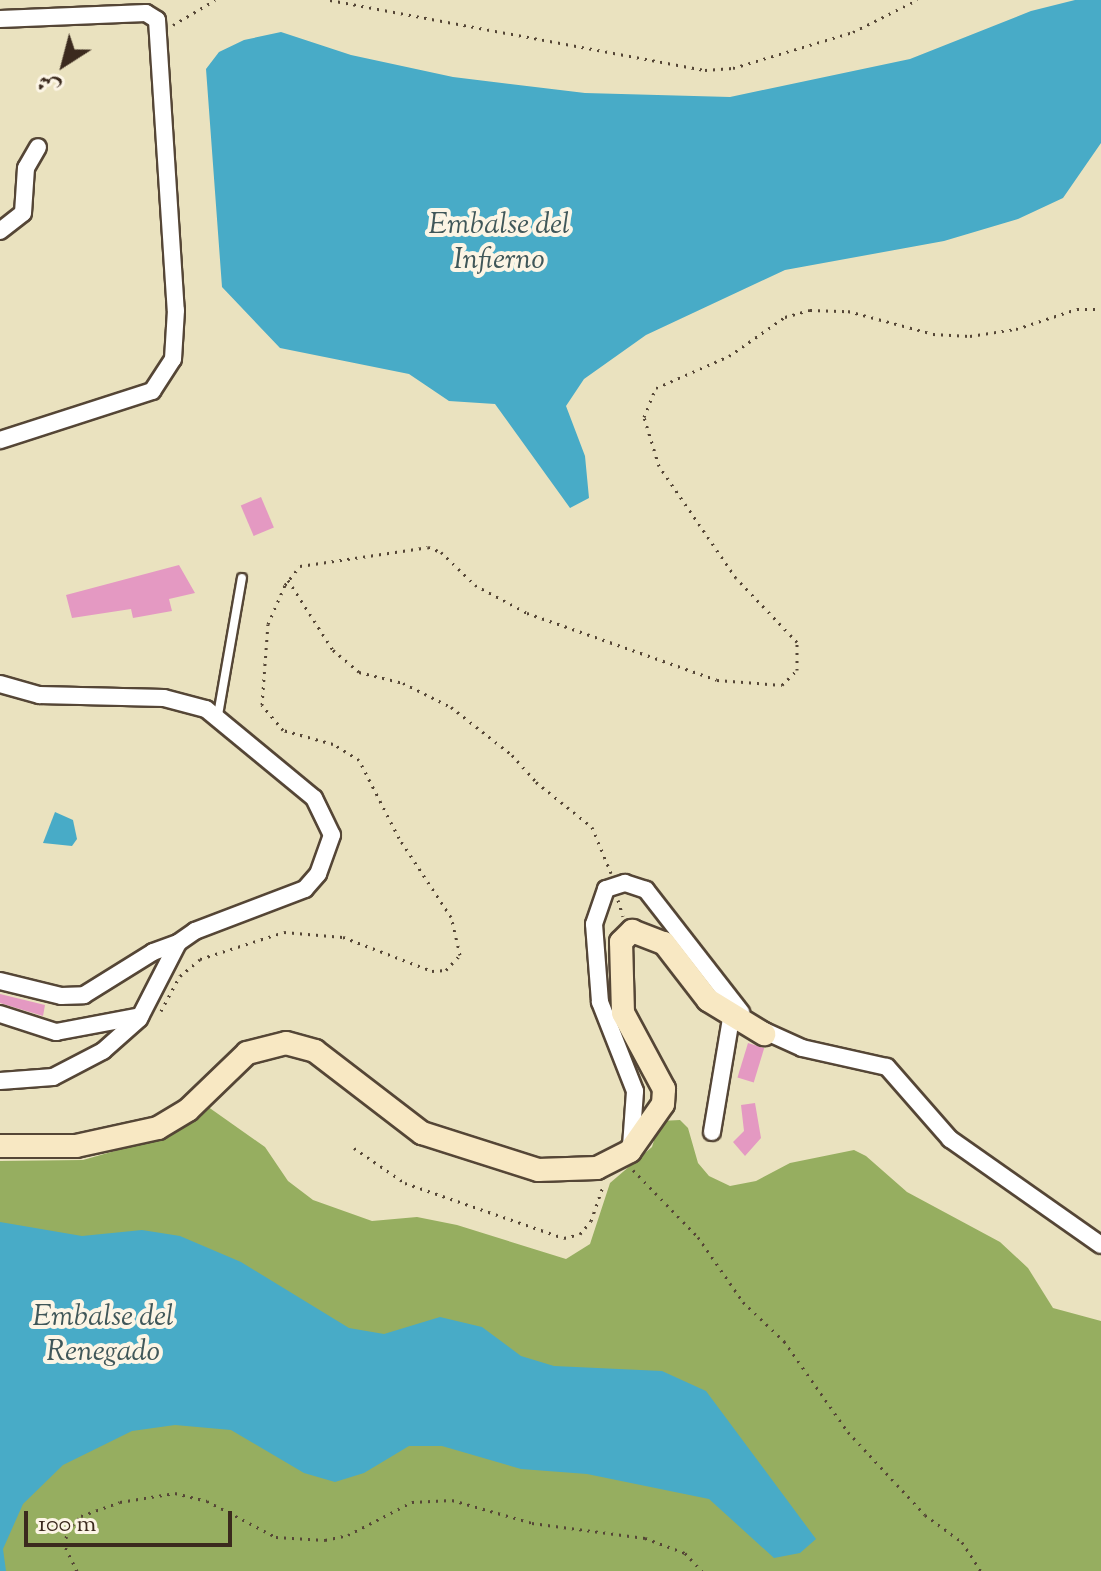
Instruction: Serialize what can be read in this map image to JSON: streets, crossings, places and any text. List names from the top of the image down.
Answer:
{
  "water": ["Embalse del Infierno", "Embalse del Renegado"],
  "scale_bar": "100 m",
  "north": "bottom left"
}
